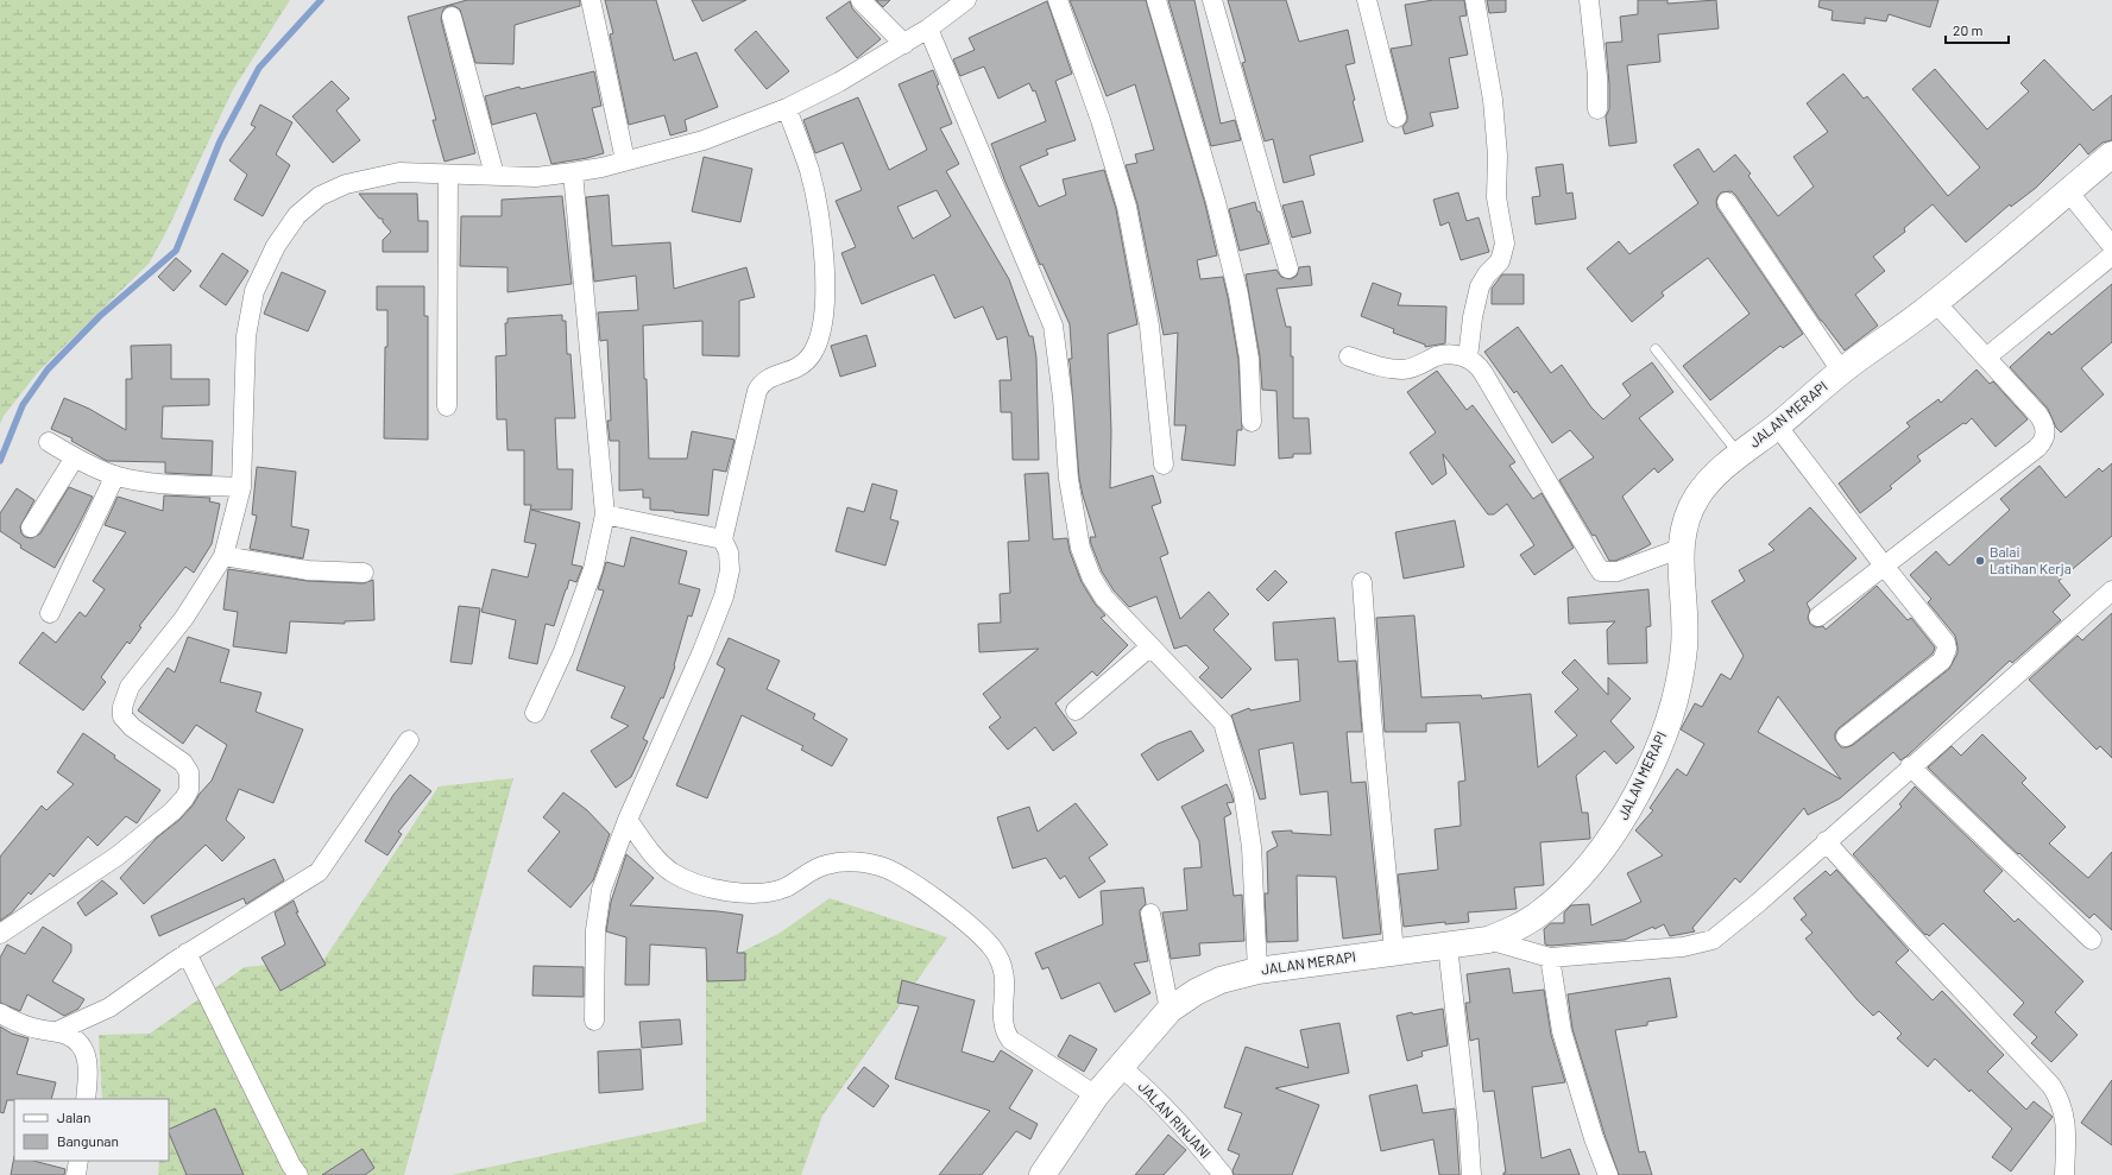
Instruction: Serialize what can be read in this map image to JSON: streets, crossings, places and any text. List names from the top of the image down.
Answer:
{
  "streets": {
    "main road": ["JALAN MERAPI"],
    "street": ["JALAN RINJANI"]
  },
  "crossings": [
    ["JALAN MERAPI", "JALAN RINJANI"]
  ],
  "places": ["Balai Latihan Kerja"],
  "legend": ["Jalan", "Bangunan"],
  "scale_bar": "20 m"
}
